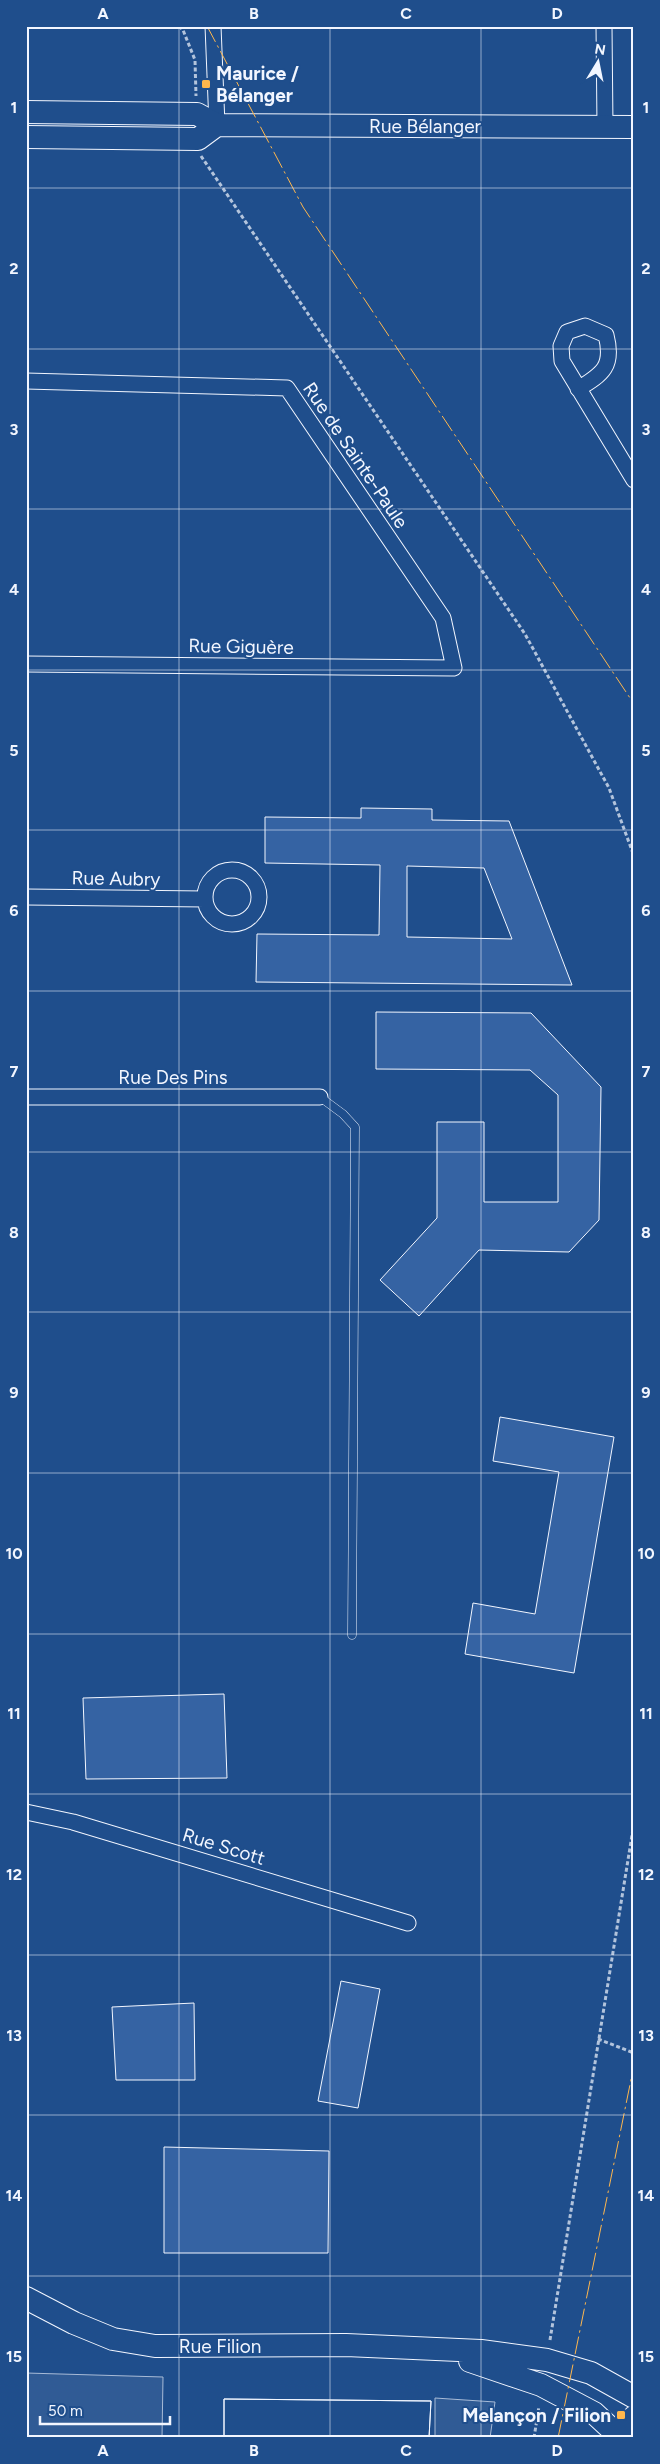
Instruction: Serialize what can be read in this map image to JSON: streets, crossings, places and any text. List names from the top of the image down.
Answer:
{
  "streets": {
    "street": [
      "Rue Bélanger",
      "Rue de Sainte-Paule",
      "Rue Giguère",
      "Rue Aubry",
      "Rue Des Pins",
      "Rue Scott",
      "Rue Filion"
    ]
  },
  "crossings": [
    ["Rue de Sainte-Paule", "Rue Giguère"]
  ],
  "places": {
    "transit": ["Maurice / Bélanger", "Melançon / Filion"]
  },
  "scale_bar": "50 m",
  "north": "top",
  "grid": {
    "columns": [
      "A",
      "B",
      "C",
      "D"
    ],
    "rows": [
      "1",
      "2",
      "3",
      "4",
      "5",
      "6",
      "7",
      "8",
      "9",
      "10",
      "11",
      "12",
      "13",
      "14",
      "15"
    ]
  }
}
